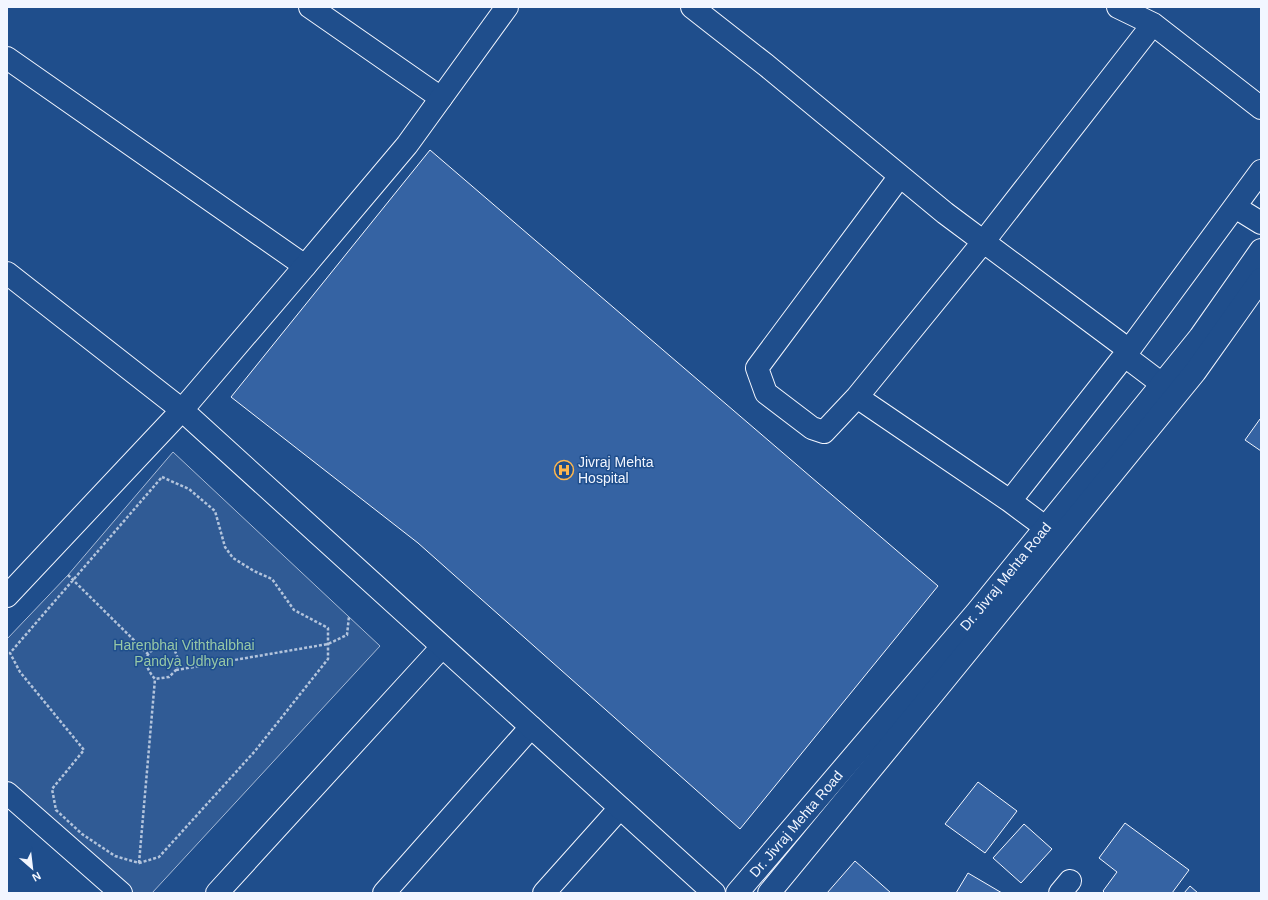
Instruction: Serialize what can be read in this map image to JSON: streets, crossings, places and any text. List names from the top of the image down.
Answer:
{
  "streets": {
    "street": ["Dr. Jivraj Mehta Road"]
  },
  "parks": ["Harenbhai Viththalbhai Pandya Udhyan"],
  "places": {
    "hospital": ["Jivraj Mehta Hospital"]
  },
  "north": "bottom right"
}
